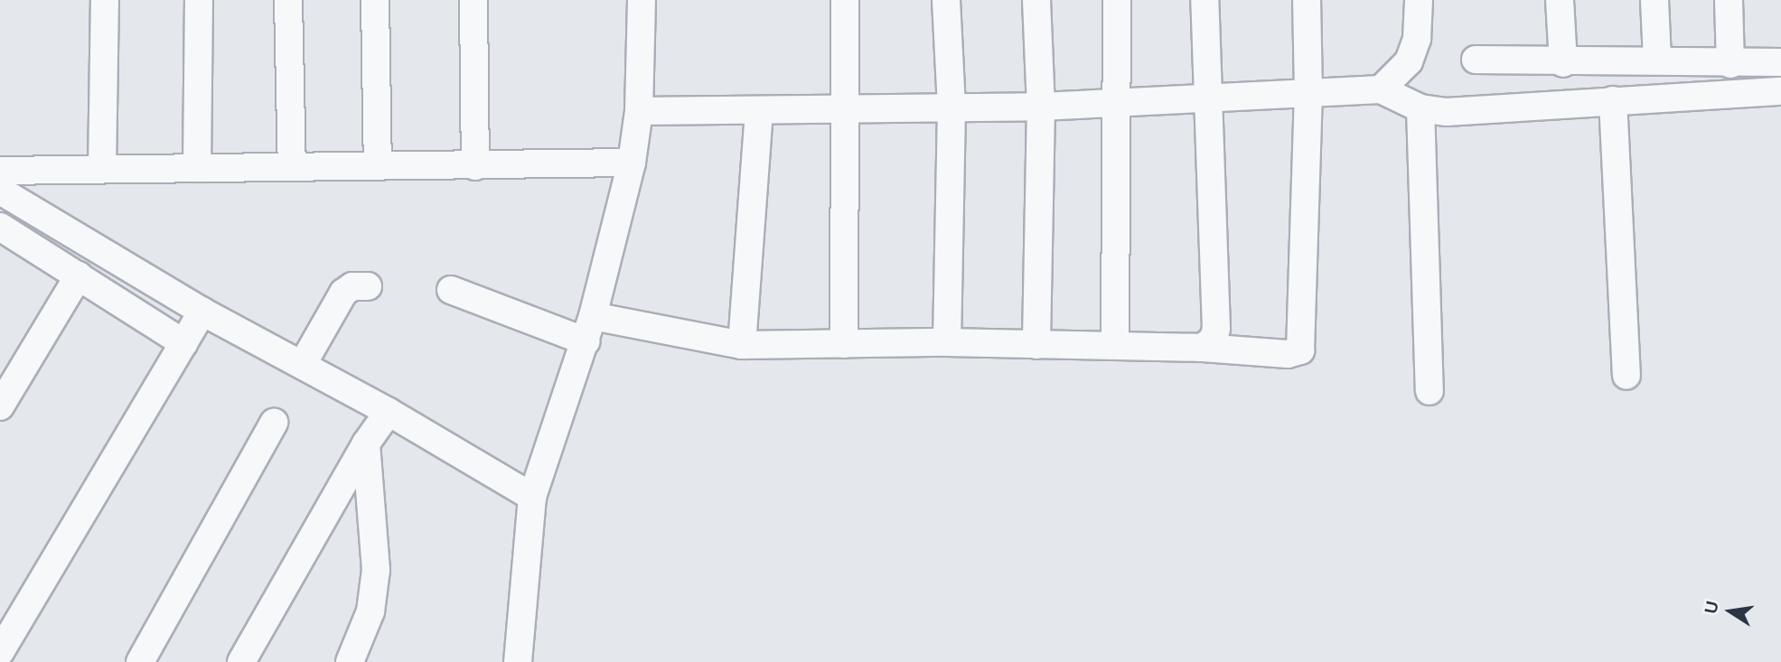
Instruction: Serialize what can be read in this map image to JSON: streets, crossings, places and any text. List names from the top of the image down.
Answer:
{
  "north": "left"
}
